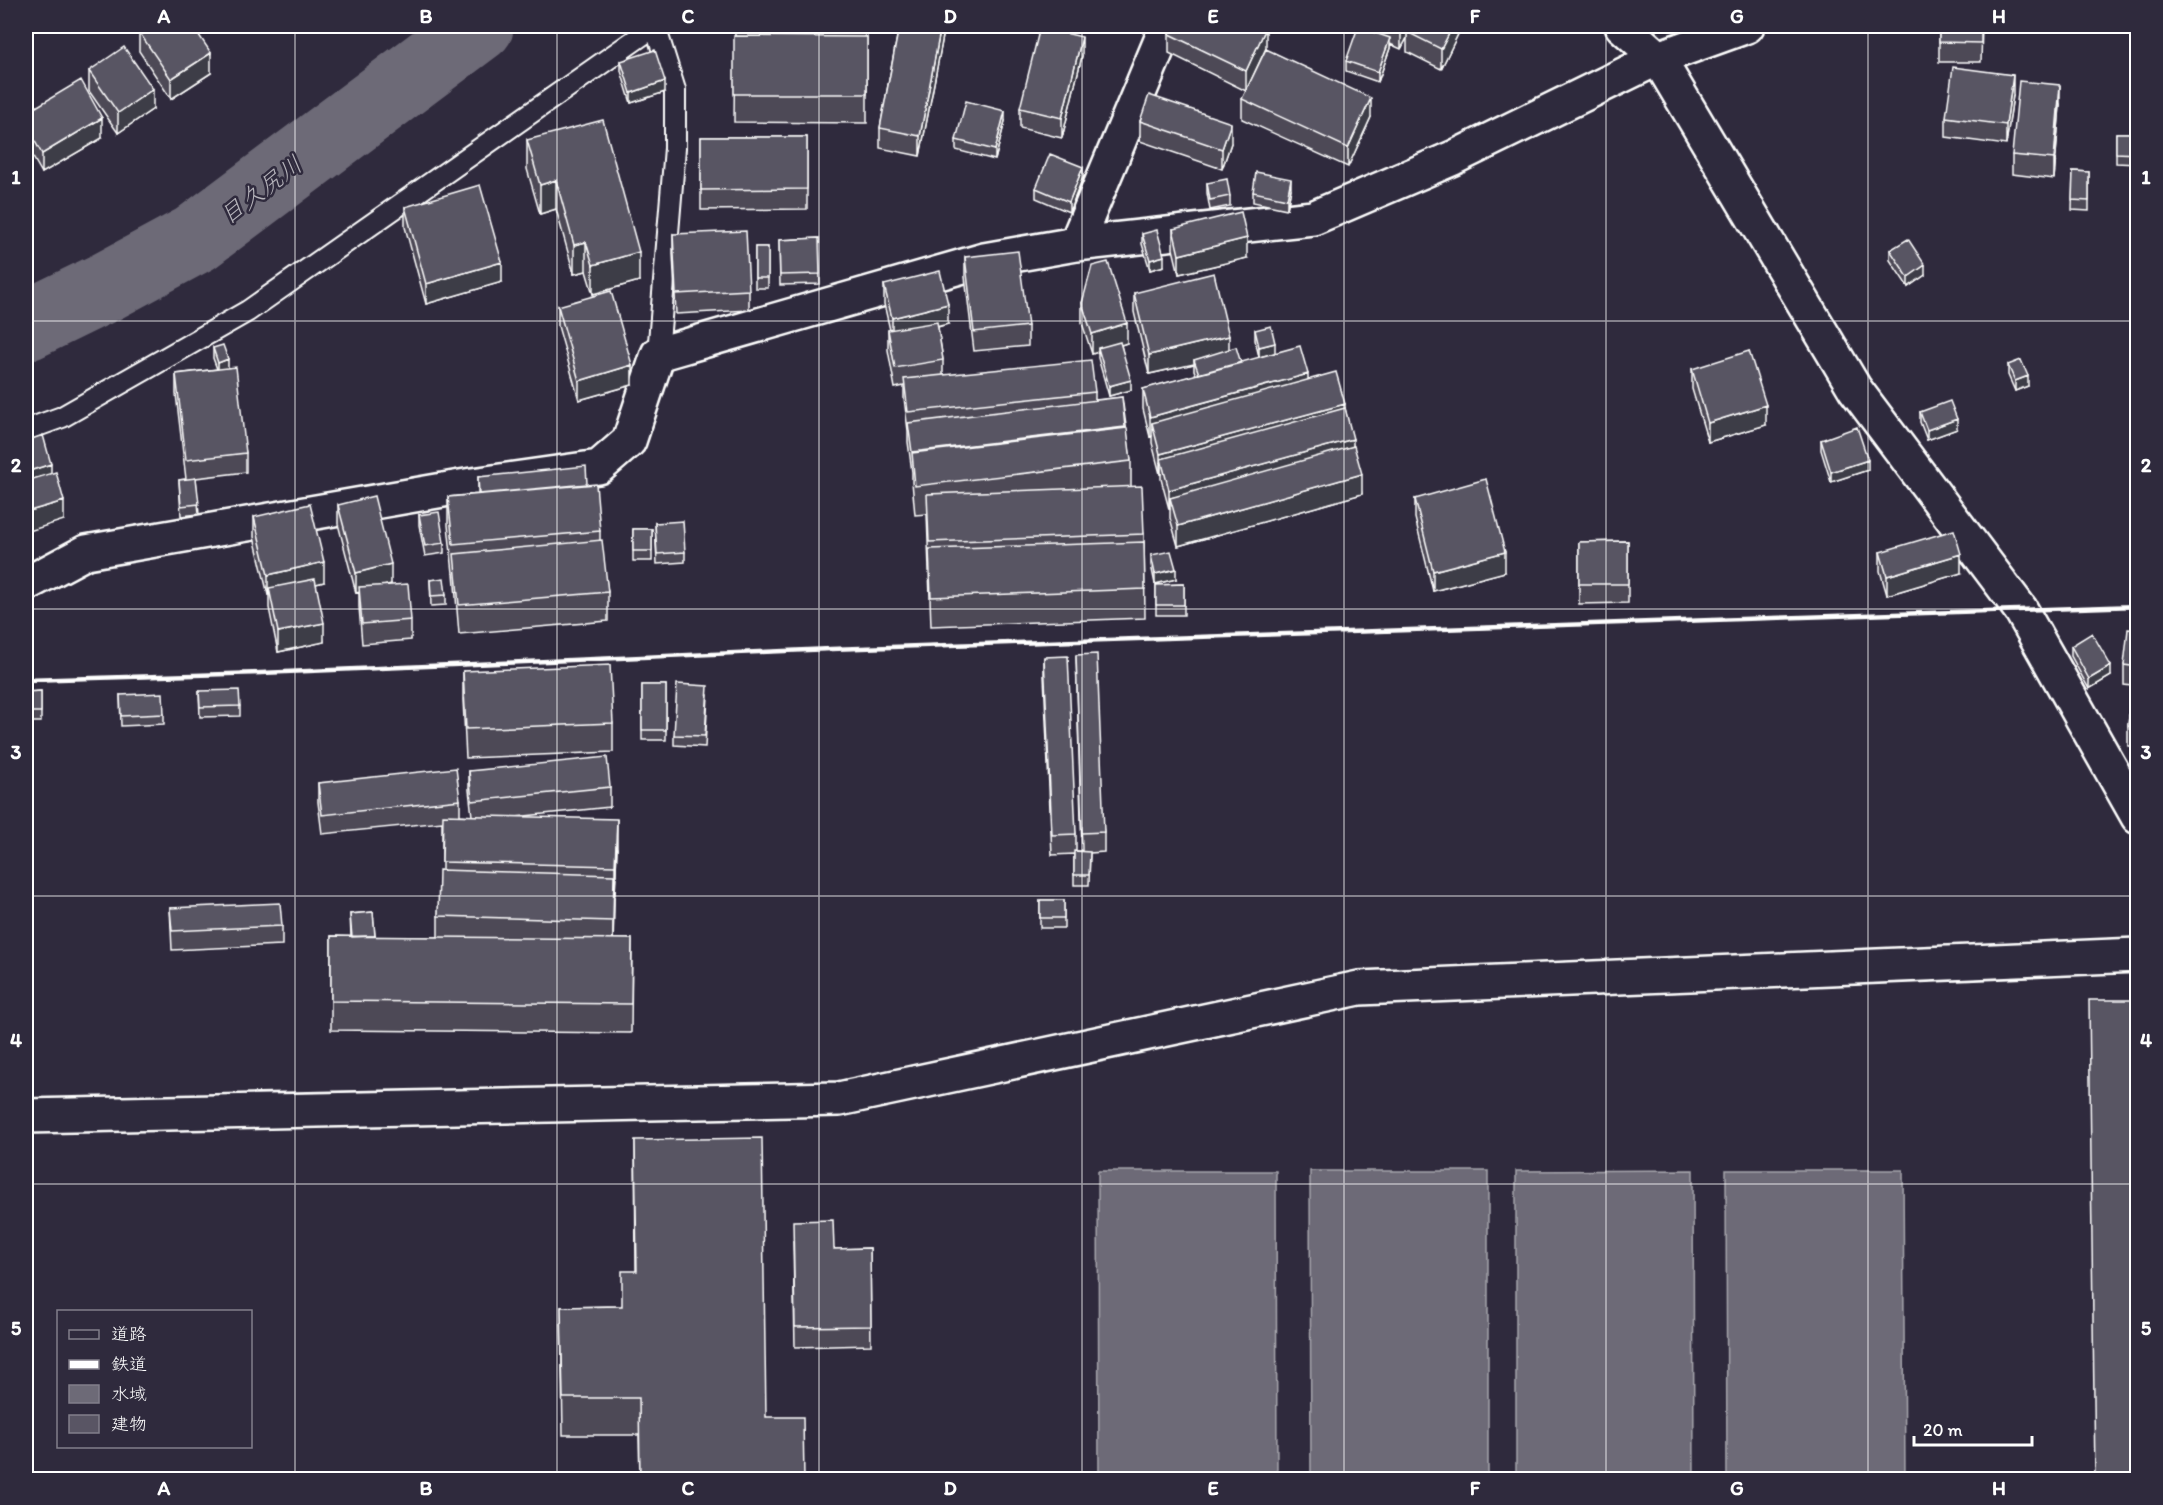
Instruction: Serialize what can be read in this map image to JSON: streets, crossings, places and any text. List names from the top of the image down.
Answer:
{
  "water": ["目久尻川"],
  "legend": [
    "道路",
    "鉄道",
    "水域",
    "建物"
  ],
  "scale_bar": "20 m",
  "grid": {
    "columns": [
      "A",
      "B",
      "C",
      "D",
      "E",
      "F",
      "G",
      "H"
    ],
    "rows": [
      "1",
      "2",
      "3",
      "4",
      "5"
    ]
  }
}
